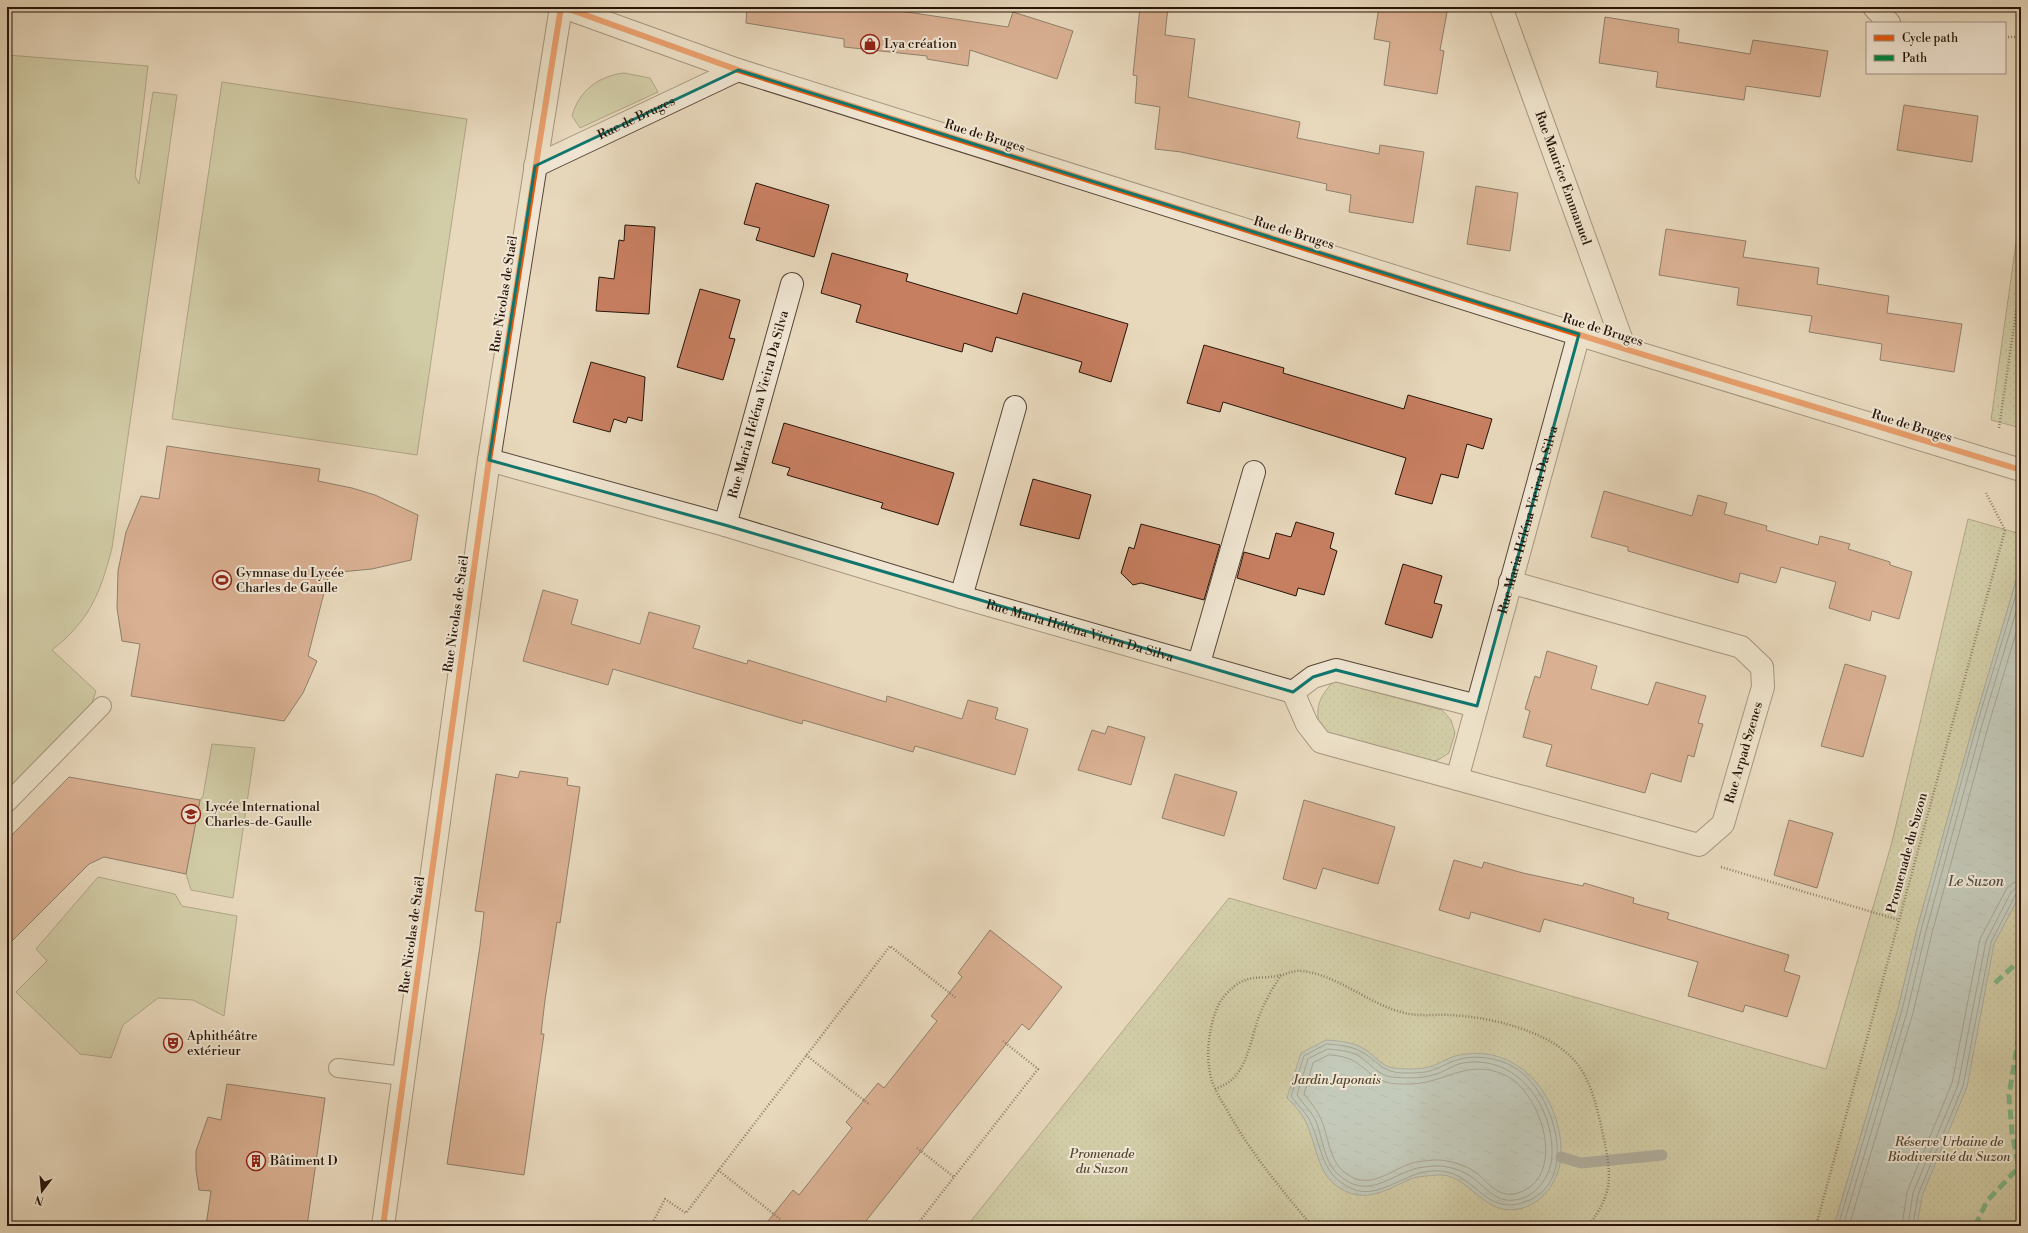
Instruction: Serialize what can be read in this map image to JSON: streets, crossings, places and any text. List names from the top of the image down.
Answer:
{
  "streets": {
    "street": [
      "Rue de Bruges",
      "Rue Maurice Emmanuel",
      "Rue Nicolas de Staël",
      "Rue Maria Héléna Vieira Da Silva",
      "Rue Arpad Szenes"
    ],
    "path": ["Promenade du Suzon"]
  },
  "crossings": [
    ["Rue de Bruges", "Rue Maurice Emmanuel"],
    ["Rue de Bruges", "Rue Nicolas de Staël"],
    ["Rue de Bruges", "Rue Maria Héléna Vieira Da Silva"],
    ["Rue Nicolas de Staël", "Rue Maria Héléna Vieira Da Silva"],
    ["Rue Maria Héléna Vieira Da Silva", "Rue Arpad Szenes"]
  ],
  "water": ["Le Suzon"],
  "parks": ["Jardin Japonais", "Réserve Urbaine de Biodiversité du Suzon", "Promenade du Suzon"],
  "places": {
    "shop": ["Lya création"],
    "sports": ["Gymnase du Lycée Charles de Gaulle"],
    "school or university": ["Lycée International Charles-de-Gaulle"],
    "theatre": ["Aphithéâtre extérieur"],
    "building": ["Bâtiment D"]
  },
  "legend": ["Cycle path", "Path"],
  "north": "bottom"
}
